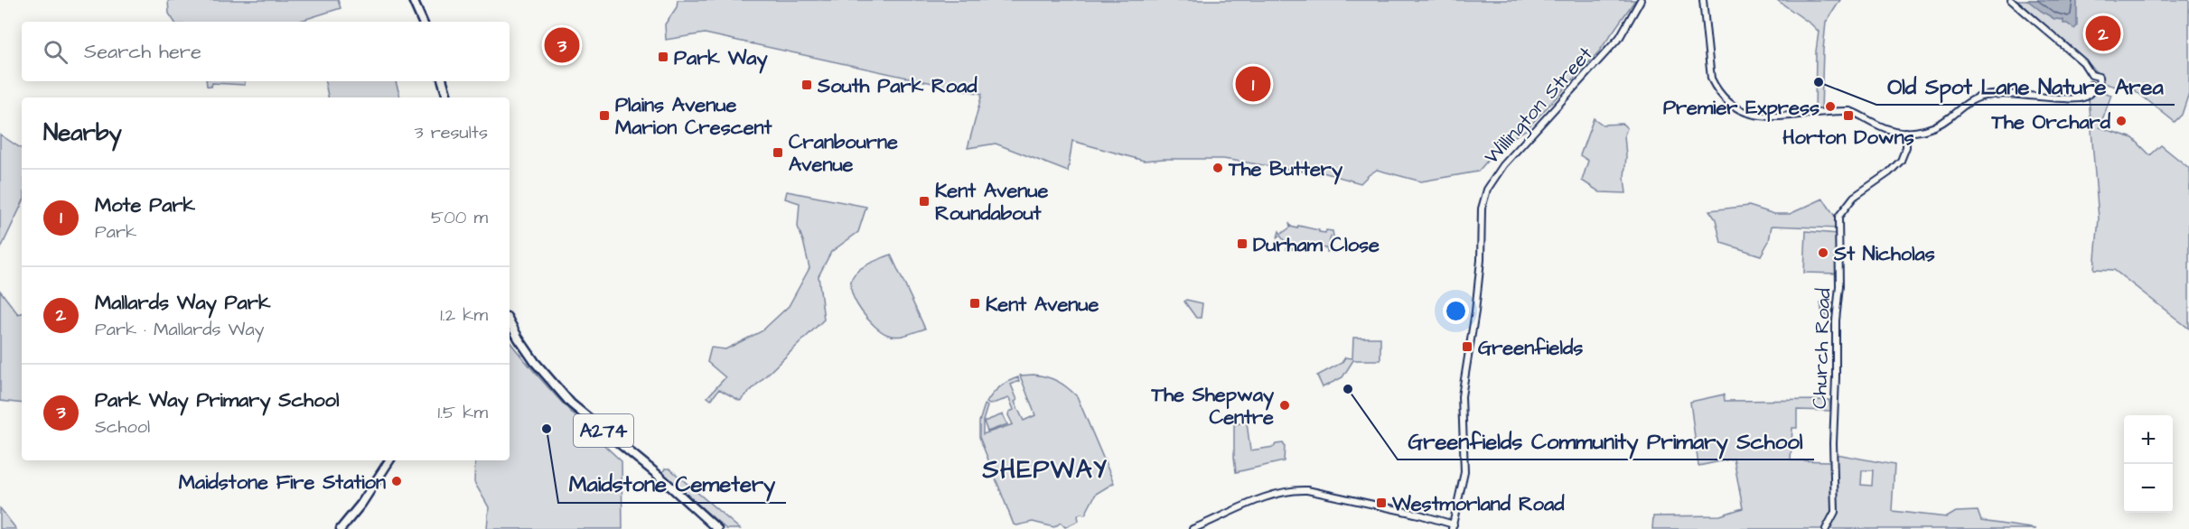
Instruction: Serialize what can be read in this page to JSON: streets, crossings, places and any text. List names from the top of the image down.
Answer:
{
  "streets": {
    "main road": ["A274"],
    "street": ["Willington Street", "Church Road"]
  },
  "districts": ["SHEPWAY"],
  "places": {
    "transit": [
      "Park Way",
      "South Park Road",
      "Plains Avenue Marion Crescent",
      "Horton Downs",
      "Cranbourne Avenue",
      "Kent Avenue Roundabout",
      "Durham Close",
      "Kent Avenue",
      "Greenfields",
      "Westmorland Road"
    ],
    "other": [
      "Old Spot Lane Nature Area",
      "Premier Express",
      "The Orchard",
      "The Buttery",
      "St Nicholas",
      "Greenfields Community Primary School",
      "The Shepway Centre",
      "Maidstone Cemetery",
      "Maidstone Fire Station"
    ]
  },
  "page": {
    "pins": ["2", "3", "1"],
    "search": "Search here",
    "heading": ["Nearby", "3 results"],
    "list": [
      {
        "mark": "1",
        "name": "Mote Park",
        "note": "Park",
        "value": "500 m"
      },
      {
        "mark": "2",
        "name": "Mallards Way Park",
        "note": "Park · Mallards Way",
        "value": "1.2 km"
      },
      {
        "mark": "3",
        "name": "Park Way Primary School",
        "note": "School",
        "value": "1.5 km"
      }
    ],
    "map_buttons": ["+", "−"]
  }
}
